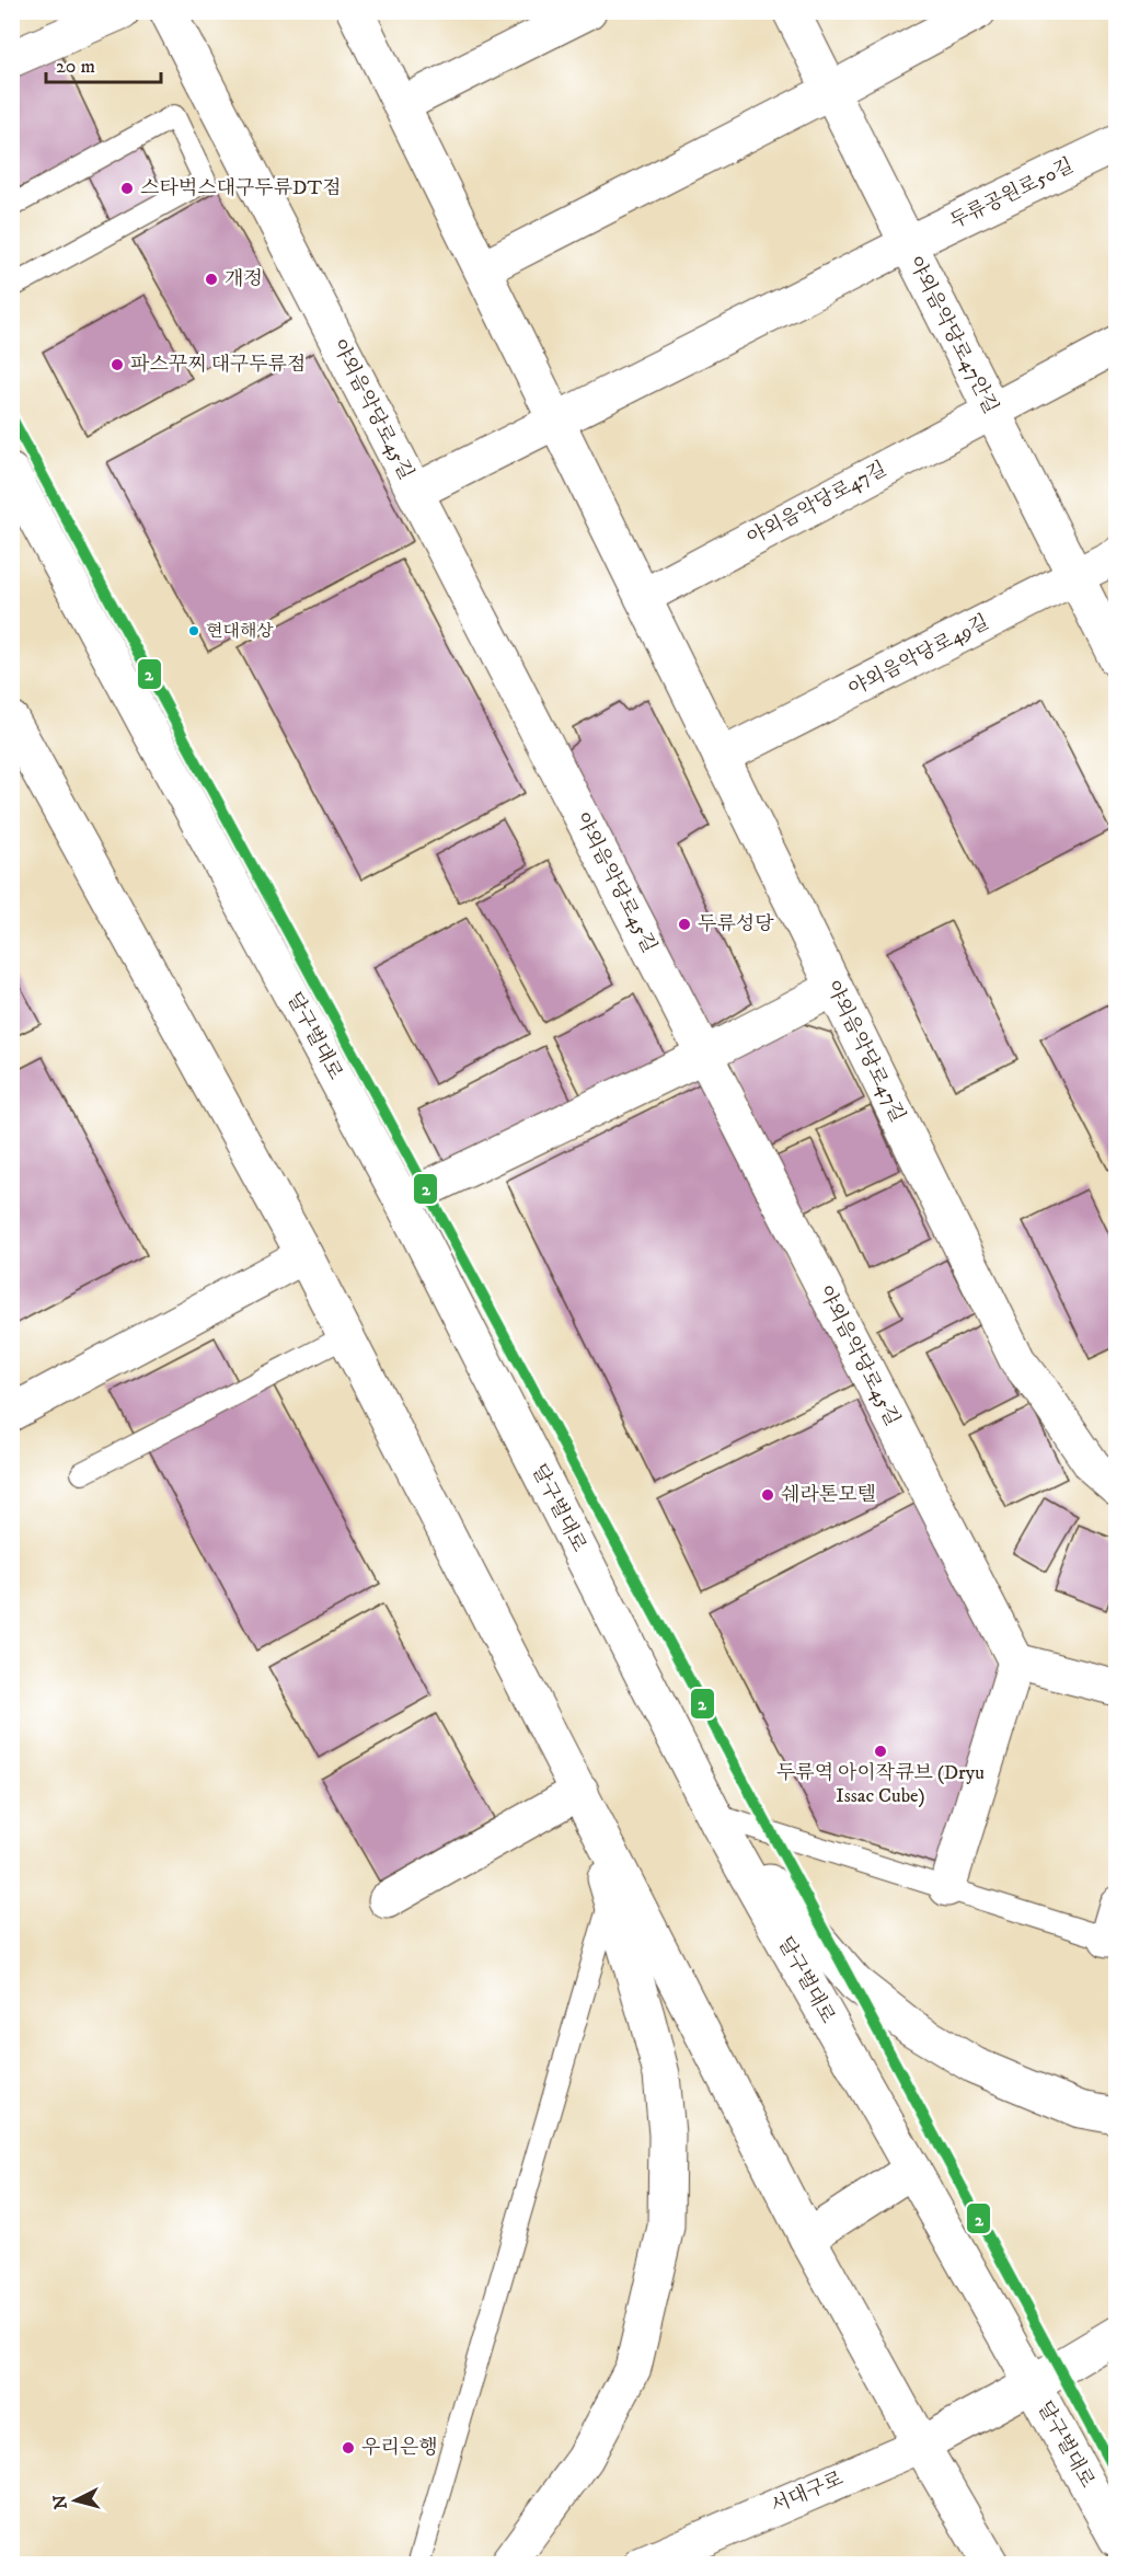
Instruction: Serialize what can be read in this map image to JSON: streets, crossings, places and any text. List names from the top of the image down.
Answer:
{
  "streets": {
    "street": [
      "두류공원로50길",
      "야외음악당로47안길",
      "야외음악당로45길",
      "야외음악당로47길",
      "야외음악당로49길",
      "달구벌대로",
      "서대구로"
    ]
  },
  "crossings": [
    ["두류공원로50길", "야외음악당로47안길"],
    ["야외음악당로47안길", "야외음악당로47길"],
    ["야외음악당로47안길", "야외음악당로49길"],
    ["야외음악당로47길", "야외음악당로49길"],
    ["달구벌대로", "서대구로"]
  ],
  "places": [
    "스타벅스대구두류DT점",
    "개정",
    "파스꾸찌 대구두류점",
    "현대해상",
    "두류성당",
    "쉐라톤모텔",
    "두류역 아이작큐브 (Dryu Issac Cube)",
    "우리은행"
  ],
  "lines": ["transit line 2"],
  "scale_bar": "20 m",
  "north": "left"
}
